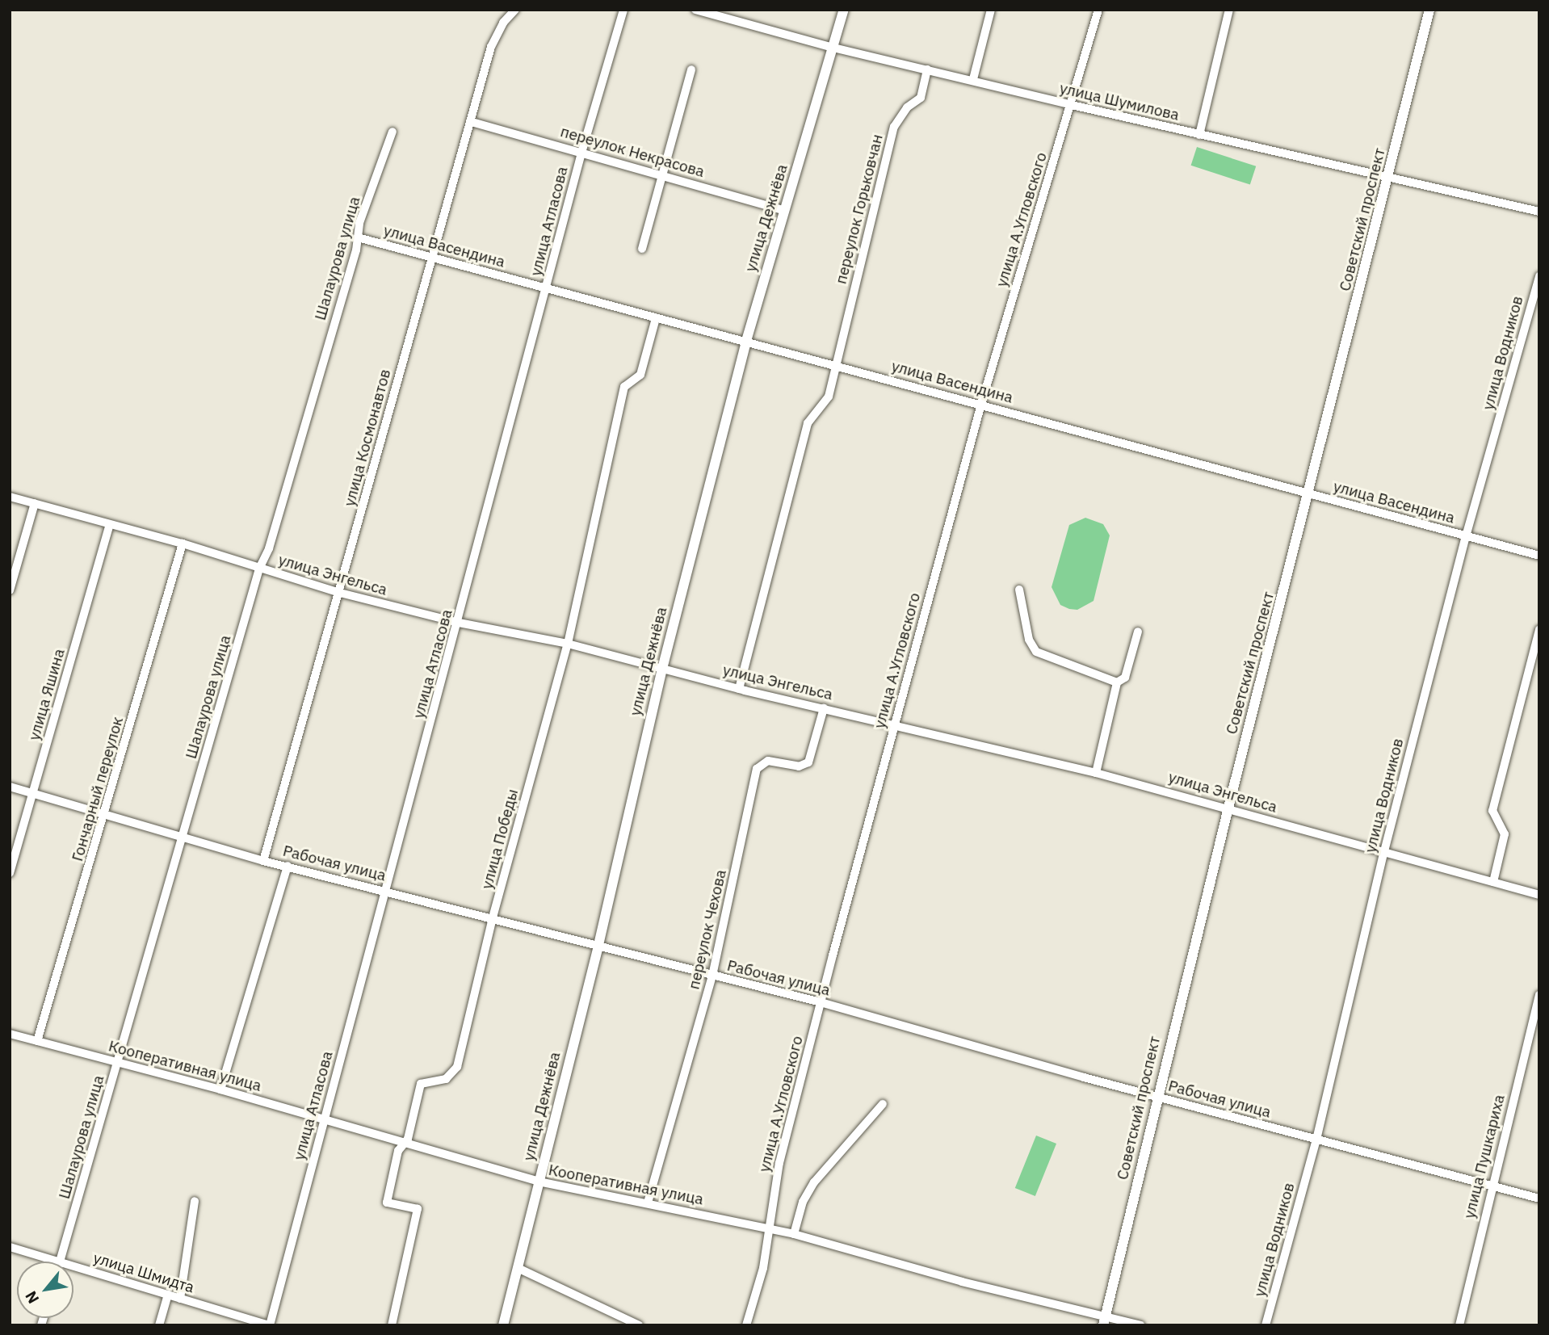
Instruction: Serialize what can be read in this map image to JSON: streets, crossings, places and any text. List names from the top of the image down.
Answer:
{
  "streets": {
    "main road": ["улица Дежнёва", "Советский проспект"],
    "street": [
      "улица Шумилова",
      "переулок Некрасова",
      "переулок Горьковчан",
      "улица А.Угловского",
      "улица Атласова",
      "улица Васендина",
      "Шалаурова улица",
      "улица Водников",
      "улица Космонавтов",
      "улица Энгельса",
      "улица Яшина",
      "Гончарный переулок",
      "улица Победы",
      "Рабочая улица",
      "переулок Чехова",
      "Кооперативная улица",
      "улица Пушкариха",
      "улица Шмидта"
    ]
  },
  "crossings": [
    ["улица Шумилова", "переулок Горьковчан"],
    ["улица Шумилова", "улица Дежнёва"],
    ["улица Шумилова", "улица А.Угловского"],
    ["улица Шумилова", "Советский проспект"],
    ["переулок Некрасова", "улица Дежнёва"],
    ["переулок Некрасова", "улица Атласова"],
    ["переулок Некрасова", "улица Космонавтов"],
    ["переулок Горьковчан", "улица Васендина"],
    ["улица Дежнёва", "улица Васендина"],
    ["улица Дежнёва", "улица Энгельса"],
    ["улица Дежнёва", "Рабочая улица"],
    ["улица Дежнёва", "Кооперативная улица"],
    ["улица А.Угловского", "улица Васендина"],
    ["улица А.Угловского", "улица Энгельса"],
    ["улица А.Угловского", "Рабочая улица"],
    ["улица А.Угловского", "Кооперативная улица"],
    ["Советский проспект", "улица Васендина"],
    ["Советский проспект", "улица Энгельса"],
    ["Советский проспект", "Рабочая улица"],
    ["Советский проспект", "Кооперативная улица"],
    ["улица Атласова", "улица Васендина"],
    ["улица Атласова", "улица Энгельса"],
    ["улица Атласова", "Рабочая улица"],
    ["улица Атласова", "Кооперативная улица"],
    ["улица Атласова", "улица Шмидта"],
    ["улица Васендина", "Шалаурова улица"],
    ["улица Васендина", "улица Водников"],
    ["улица Васендина", "улица Космонавтов"],
    ["улица Васендина", "улица Победы"],
    ["Шалаурова улица", "улица Энгельса"],
    ["Шалаурова улица", "Рабочая улица"],
    ["Шалаурова улица", "Кооперативная улица"],
    ["улица Водников", "улица Энгельса"],
    ["улица Водников", "Рабочая улица"],
    ["улица Космонавтов", "улица Энгельса"],
    ["улица Космонавтов", "Рабочая улица"],
    ["улица Энгельса", "улица Яшина"],
    ["улица Энгельса", "Гончарный переулок"],
    ["улица Энгельса", "улица Победы"],
    ["улица Энгельса", "переулок Чехова"],
    ["улица Яшина", "Рабочая улица"],
    ["Гончарный переулок", "Рабочая улица"],
    ["Гончарный переулок", "Кооперативная улица"],
    ["улица Победы", "Рабочая улица"],
    ["улица Победы", "Кооперативная улица"],
    ["Рабочая улица", "переулок Чехова"],
    ["Рабочая улица", "улица Пушкариха"],
    ["переулок Чехова", "Кооперативная улица"]
  ],
  "north": "bottom left"
}
